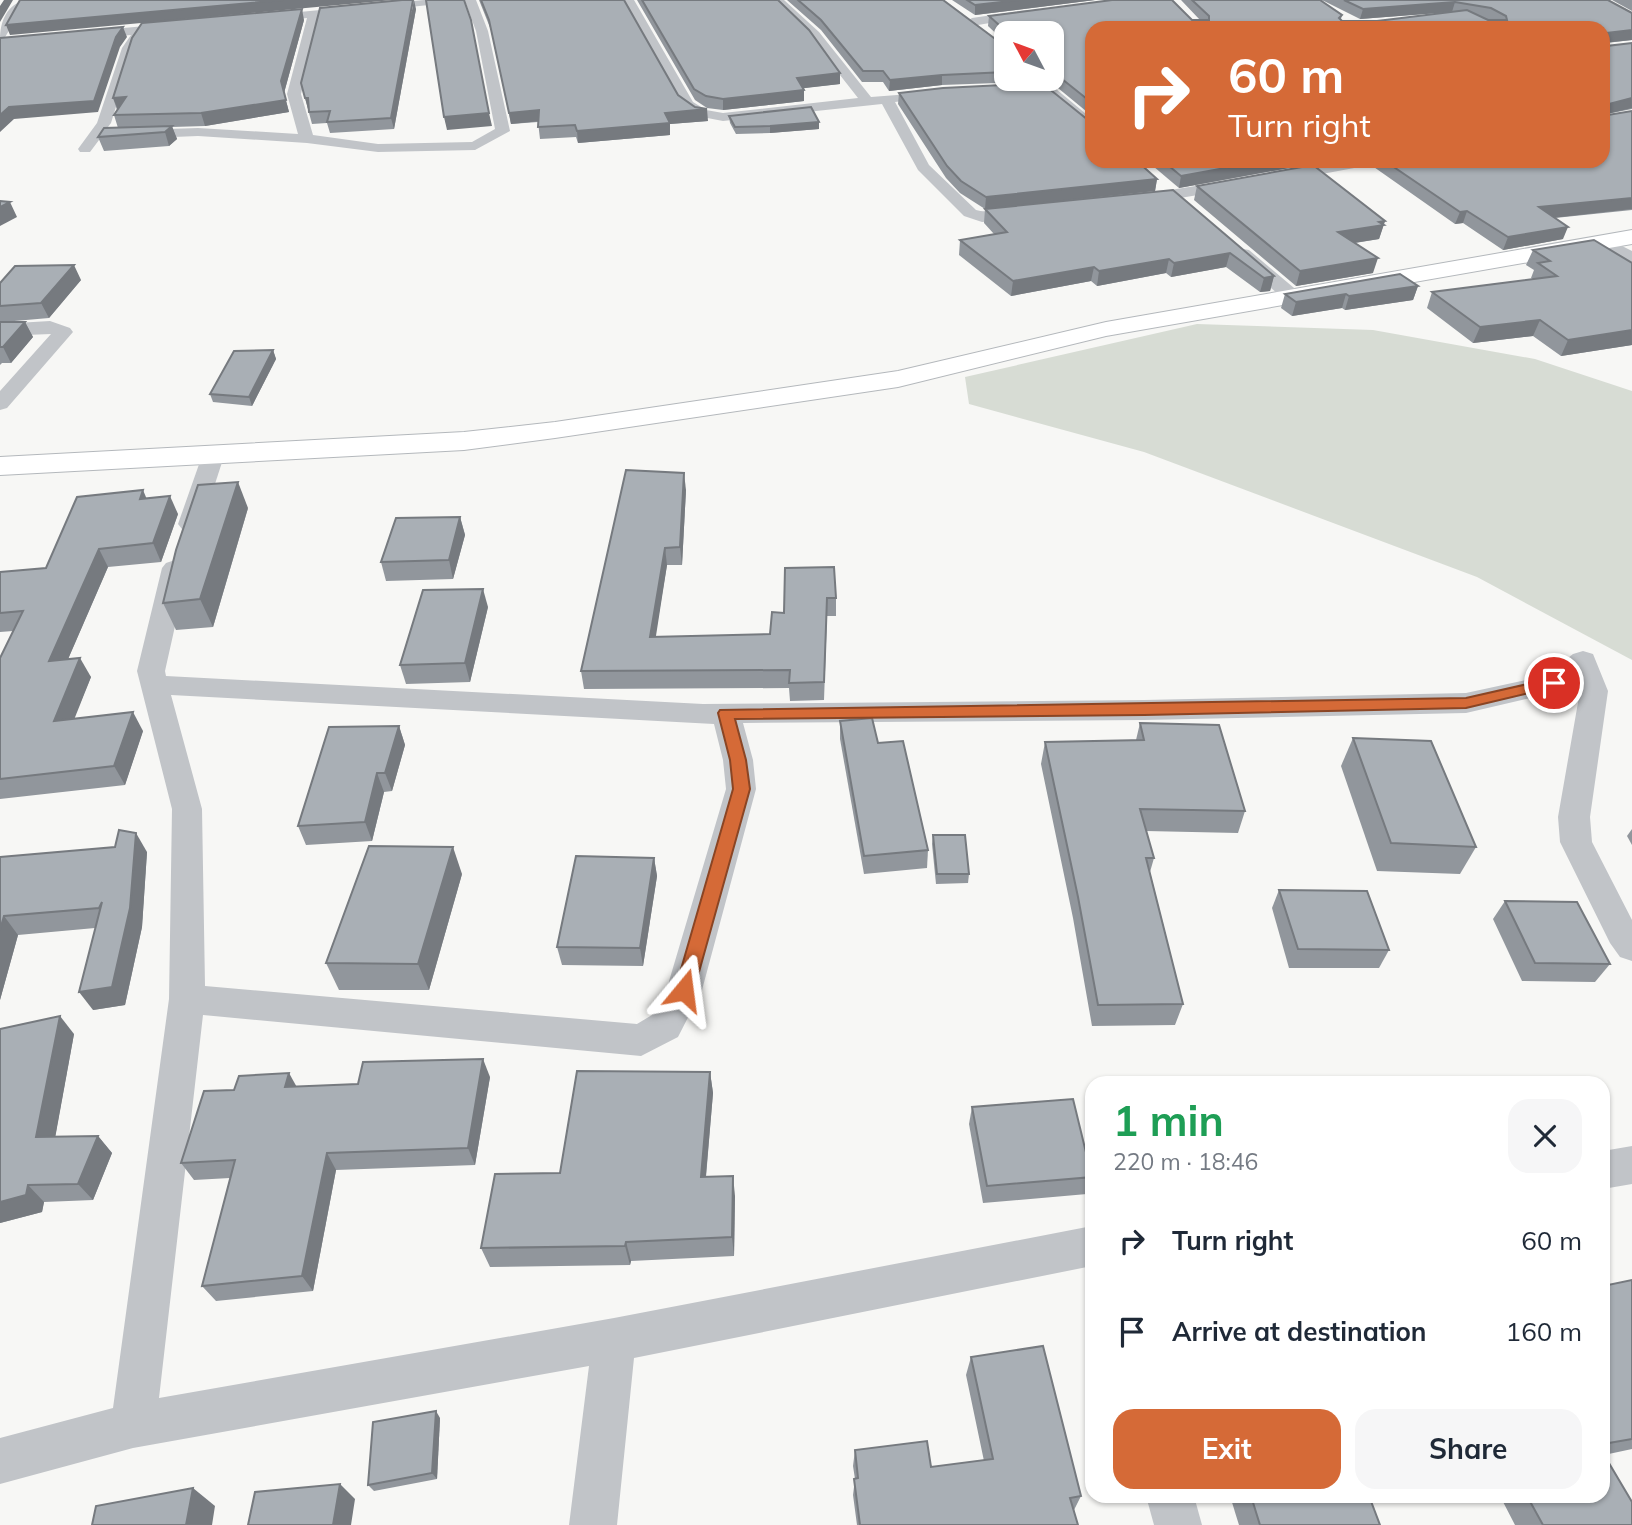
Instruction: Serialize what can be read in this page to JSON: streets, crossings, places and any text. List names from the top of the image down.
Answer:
{
  "north": "top left",
  "page": {
    "turn": ["60 m", "Turn right"],
    "heading": ["1 min", "220 m · 18:46"],
    "list": [
      {
        "name": "Turn right",
        "value": "60 m"
      },
      {
        "name": "Arrive at destination",
        "value": "160 m"
      }
    ],
    "buttons": ["Exit", "Share"]
  }
}
